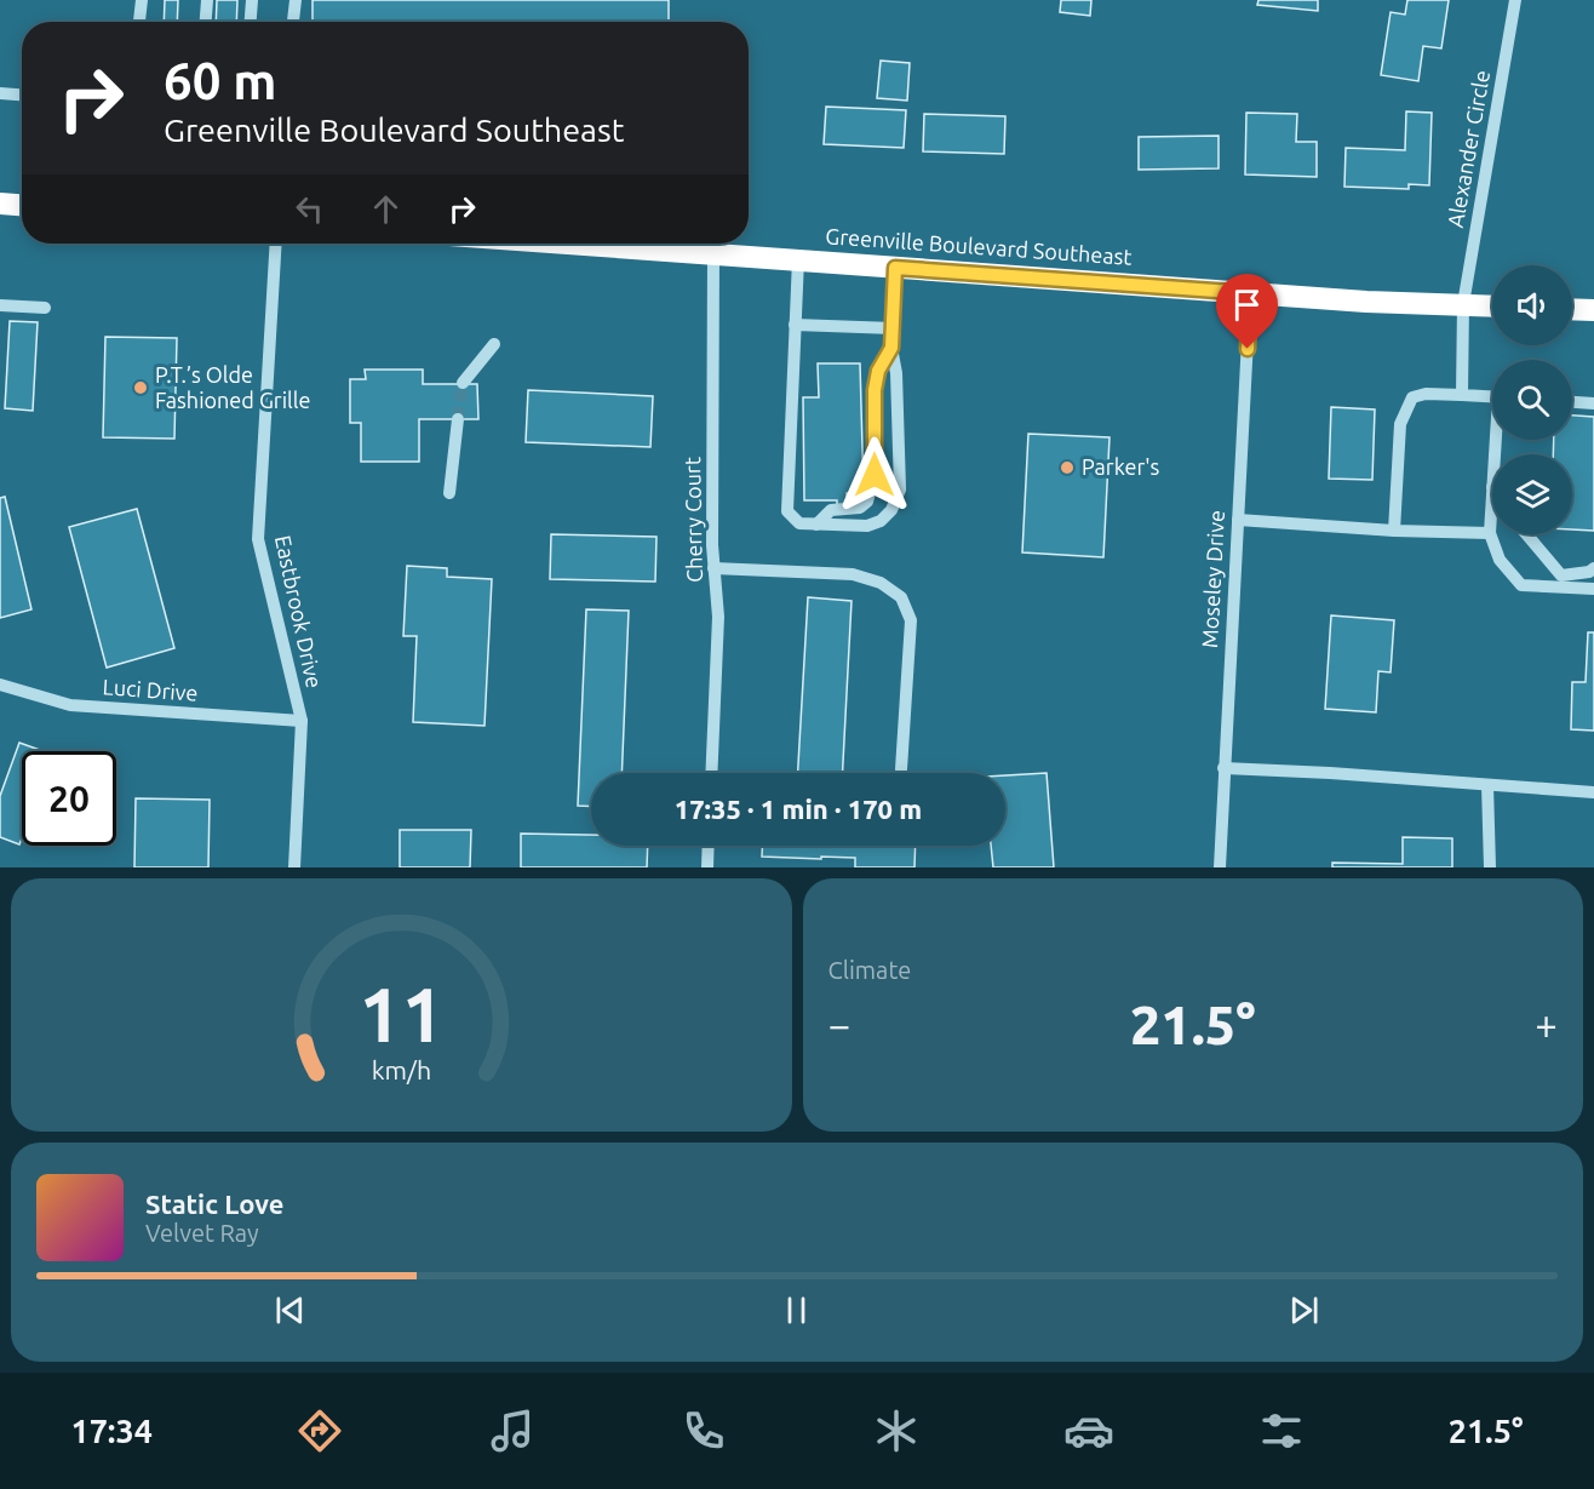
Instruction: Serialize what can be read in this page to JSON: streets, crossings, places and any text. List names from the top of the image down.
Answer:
{
  "streets": {
    "highway": ["Greenville Boulevard Southeast"],
    "street": [
      "Alexander Circle",
      "Cherry Court",
      "Moseley Drive",
      "Eastbrook Drive",
      "Luci Drive"
    ]
  },
  "crossings": [
    ["Alexander Circle", "Greenville Boulevard Southeast"],
    ["Greenville Boulevard Southeast", "Cherry Court"],
    ["Greenville Boulevard Southeast", "Moseley Drive"],
    ["Eastbrook Drive", "Luci Drive"]
  ],
  "places": ["P.T.’s Olde Fashioned Grille", "Parker's"],
  "page": {
    "turn": ["60 m", "Greenville Boulevard Southeast"],
    "limit": "20",
    "trip": "17:35 · 1 min · 170 m",
    "tile": "Climate",
    "heat": ["−", "21.5°", "+"],
    "song": ["Static Love", "Velvet Ray"],
    "tabs": ["17:34", "21.5°"],
    "gauge": ["11", "km/h"]
  }
}
